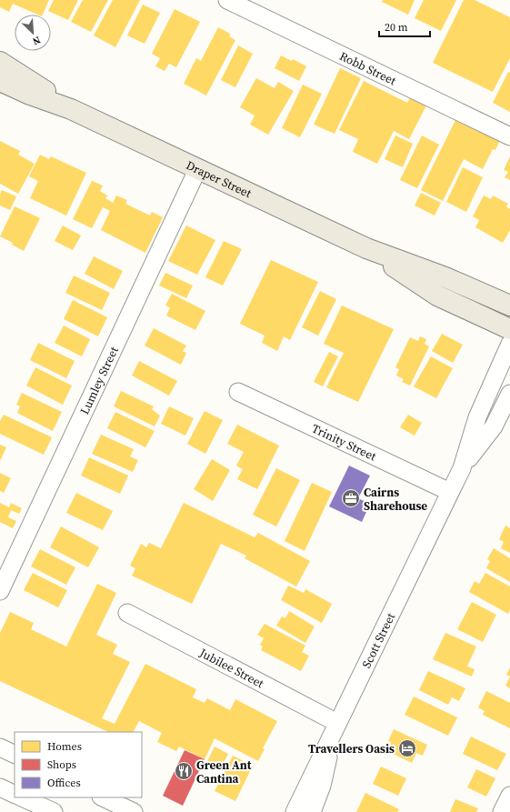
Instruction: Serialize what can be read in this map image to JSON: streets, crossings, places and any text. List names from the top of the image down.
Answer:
{
  "streets": {
    "main road": ["Draper Street"],
    "street": [
      "Robb Street",
      "Lumley Street",
      "Trinity Street",
      "Scott Street",
      "Jubilee Street"
    ]
  },
  "crossings": [
    ["Draper Street", "Lumley Street"],
    ["Trinity Street", "Scott Street"],
    ["Scott Street", "Jubilee Street"]
  ],
  "places": {
    "office": ["Cairns Sharehouse"],
    "hotel": ["Travellers Oasis"],
    "restaurant": ["Green Ant Cantina"]
  },
  "legend": ["Homes", "Shops", "Offices"],
  "scale_bar": "20 m",
  "north": "bottom right"
}
